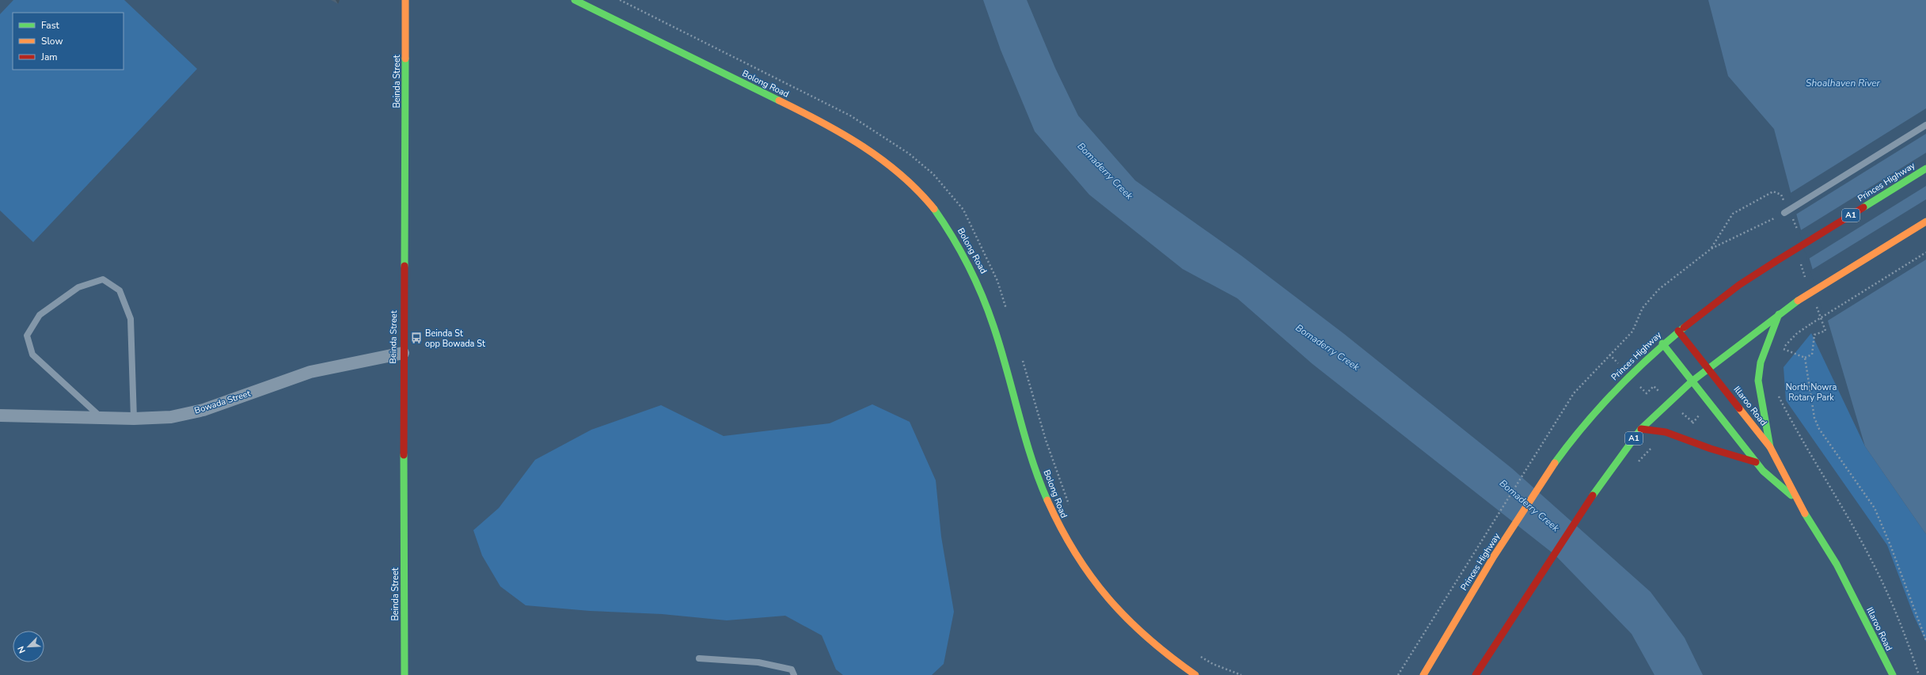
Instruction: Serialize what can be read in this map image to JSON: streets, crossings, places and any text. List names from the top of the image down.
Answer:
{
  "streets": {
    "main road": [
      "Beinda Street",
      "Bolong Road",
      "Princes Highway",
      "A1",
      "Illaroo Road"
    ],
    "street": ["Bowada Street"]
  },
  "crossings": [
    ["Beinda Street", "Bowada Street"],
    ["Princes Highway", "Illaroo Road"],
    ["A1", "Illaroo Road"]
  ],
  "water": ["Shoalhaven River", "Bomaderry Creek"],
  "parks": ["North Nowra Rotary Park"],
  "places": {
    "bus stop": ["Beinda St opp Bowada St"]
  },
  "legend": ["Fast", "Slow", "Jam"],
  "north": "bottom left"
}
